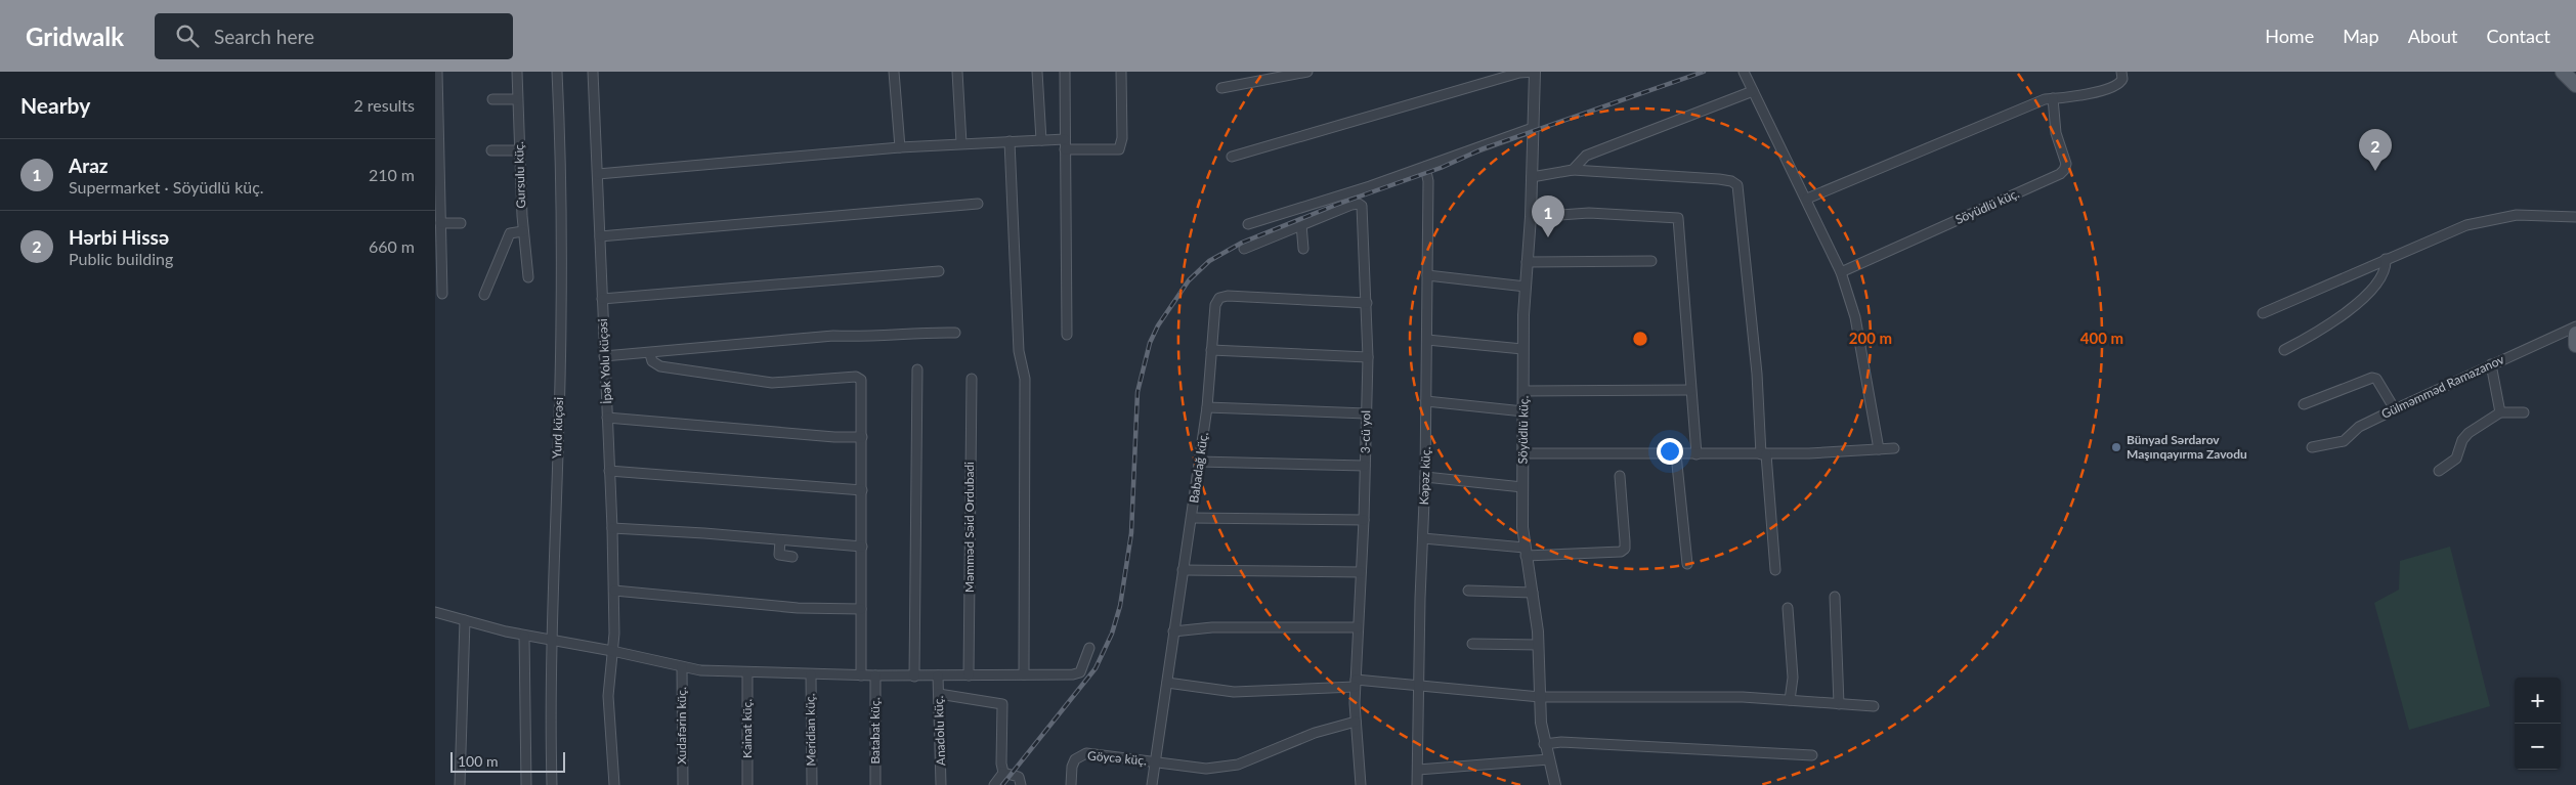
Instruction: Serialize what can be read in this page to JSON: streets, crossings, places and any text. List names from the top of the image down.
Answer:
{
  "streets": {
    "street": [
      "Gursulu küç.",
      "Söyüdlü küç.",
      "İpək Yolu küçəsi",
      "Gülməmməd Ramazanov",
      "Yurd küçəsi",
      "3-cü yol",
      "Babadağ küç.",
      "Kəpəz küç.",
      "Məmməd Səid Ordubadi",
      "Xudafərin küç.",
      "Kainat küç.",
      "Meridian küç.",
      "Batabat küç.",
      "Anadolu küç.",
      "Göycə küç."
    ]
  },
  "crossings": [
    ["3-cü yol", "Babadağ küç."],
    ["Babadağ küç.", "Göycə küç."]
  ],
  "places": ["Bünyad Sərdarov Maşınqayırma Zavodu"],
  "scale_bar": "100 m",
  "page": {
    "header": "Gridwalk",
    "search": "Search here",
    "nav": [
      "Home",
      "Map",
      "About",
      "Contact"
    ],
    "heading": ["Nearby", "2 results"],
    "pins": ["2", "1"],
    "list": [
      {
        "mark": "1",
        "name": "Araz",
        "note": "Supermarket · Söyüdlü küç.",
        "value": "210 m"
      },
      {
        "mark": "2",
        "name": "Hərbi Hissə",
        "note": "Public building",
        "value": "660 m"
      }
    ],
    "map_buttons": ["+", "−"],
    "scale": "100 m"
  },
  "rings": ["200 m", "400 m"]
}
